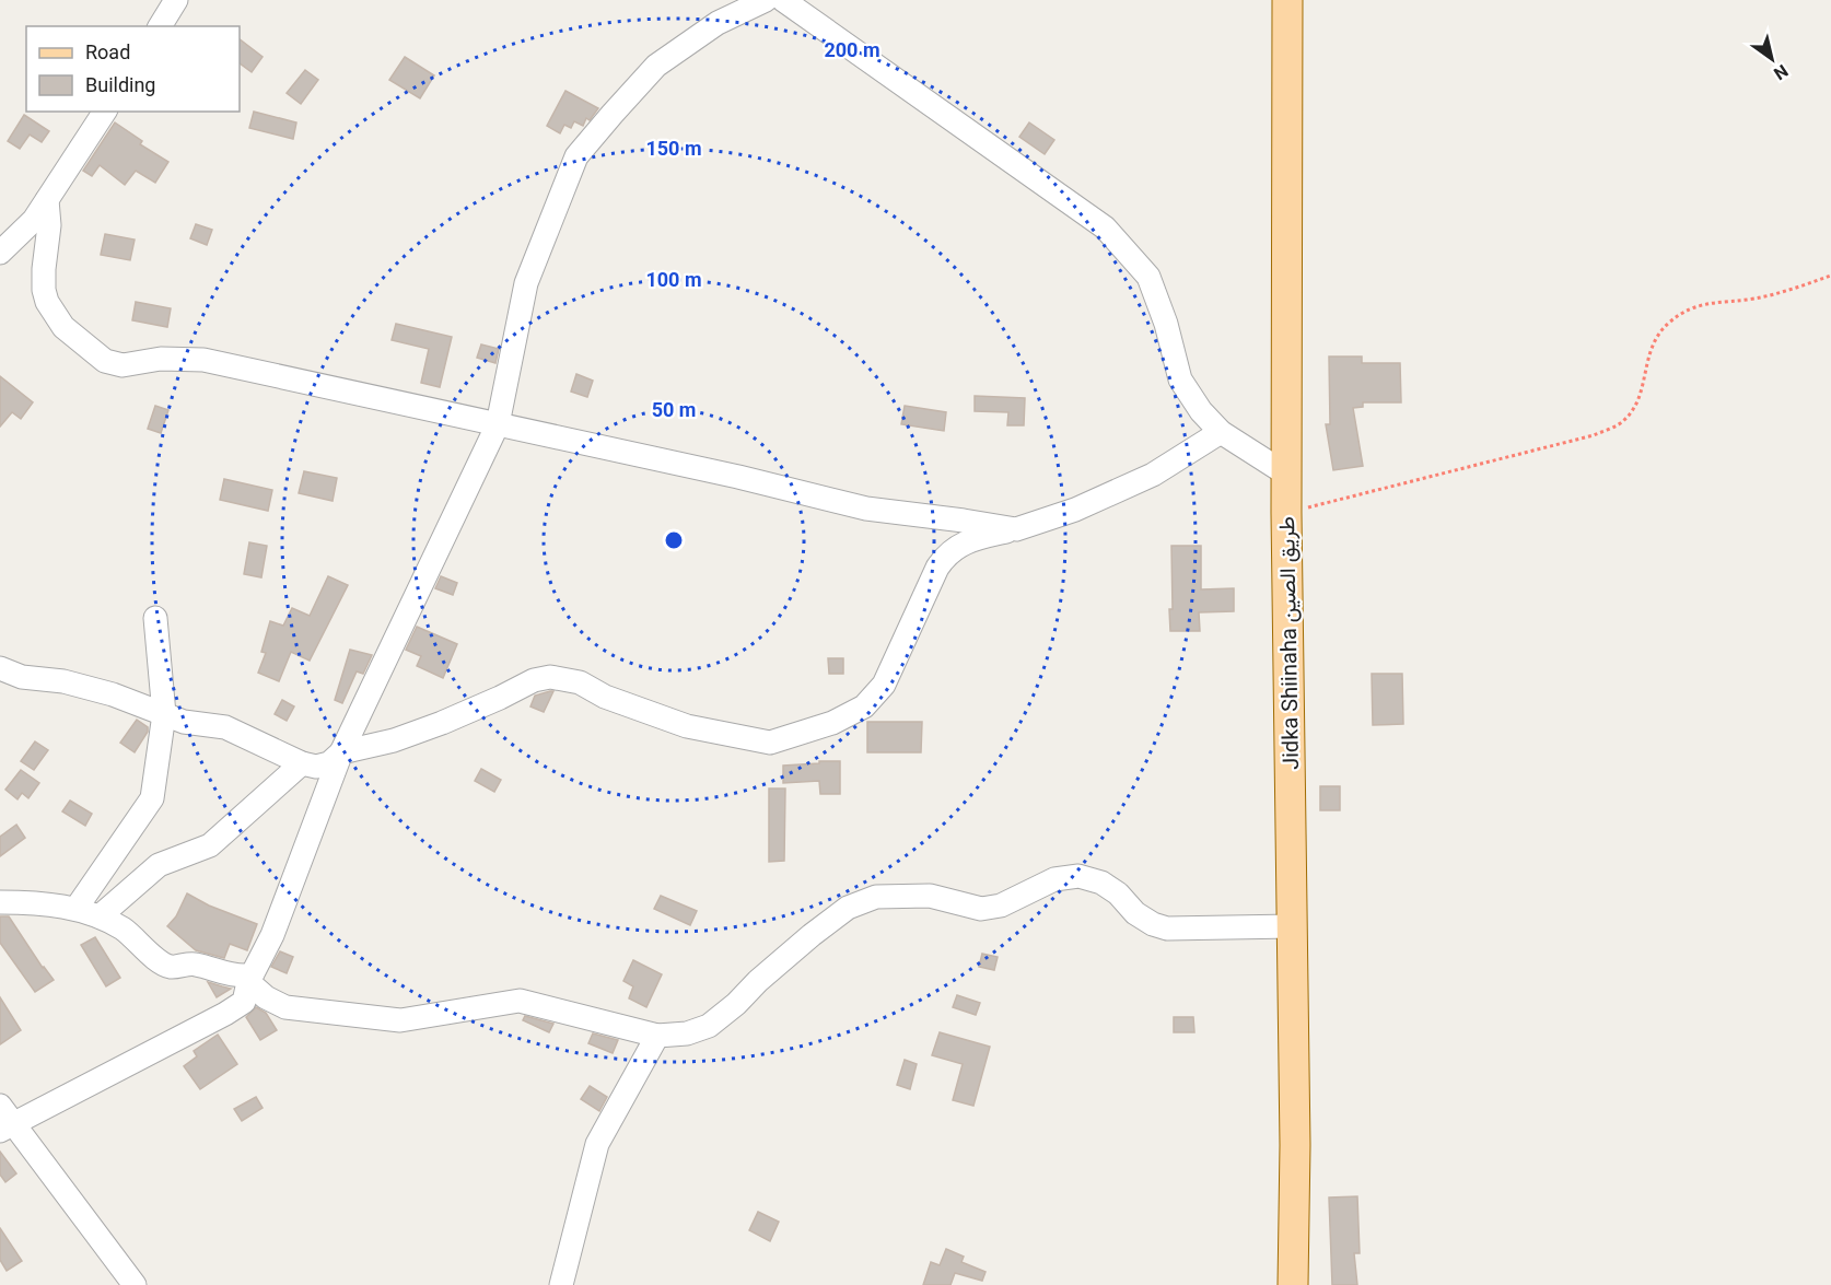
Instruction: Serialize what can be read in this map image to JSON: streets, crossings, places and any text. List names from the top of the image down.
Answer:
{
  "streets": {
    "main road": ["Jidka Shiinaha طريق الصين"]
  },
  "legend": ["Road", "Building"],
  "north": "bottom right",
  "rings": [
    "200 m",
    "150 m",
    "100 m",
    "50 m"
  ]
}
